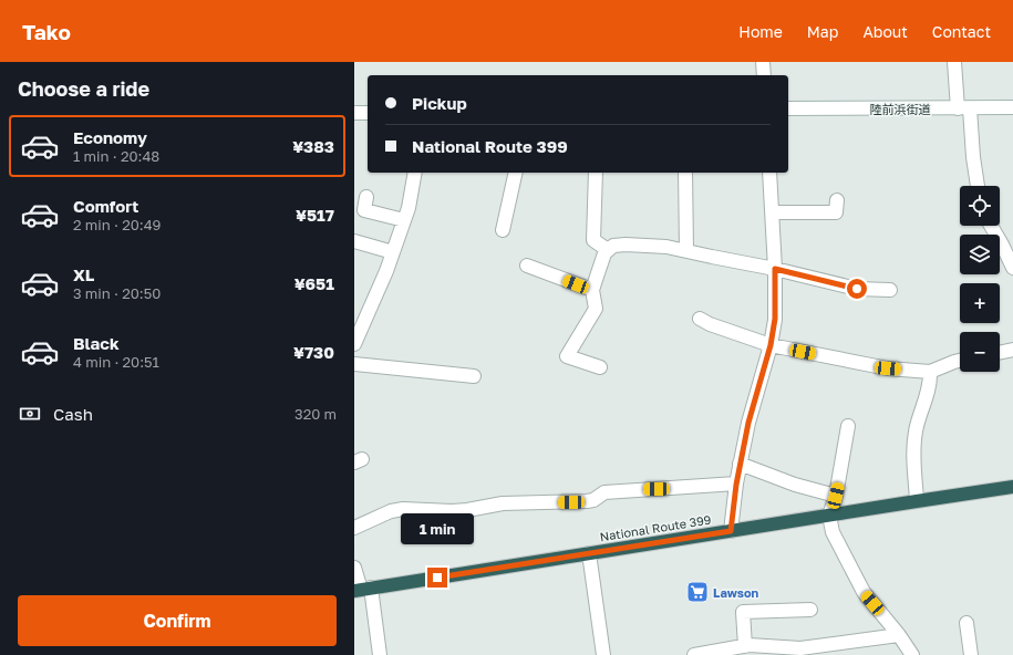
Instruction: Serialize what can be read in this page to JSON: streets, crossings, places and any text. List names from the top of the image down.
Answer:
{
  "streets": {
    "highway": ["National Route 399"],
    "street": ["陸前浜街道"]
  },
  "places": {
    "supermarket": ["Lawson"]
  },
  "page": {
    "header": "Tako",
    "nav": [
      "Home",
      "Map",
      "About",
      "Contact"
    ],
    "heading": "Choose a ride",
    "banner": ["Pickup", "National Route 399"],
    "list": [
      {
        "name": "Economy",
        "note": "1 min · 20:48",
        "value": "¥383"
      },
      {
        "name": "Comfort",
        "note": "2 min · 20:49",
        "value": "¥517"
      },
      {
        "name": "XL",
        "note": "3 min · 20:50",
        "value": "¥651"
      },
      {
        "name": "Black",
        "note": "4 min · 20:51",
        "value": "¥730"
      }
    ],
    "map_buttons": ["+", "−"],
    "pay": ["Cash", "320 m"],
    "bubble": "1 min",
    "buttons": "Confirm"
  }
}
